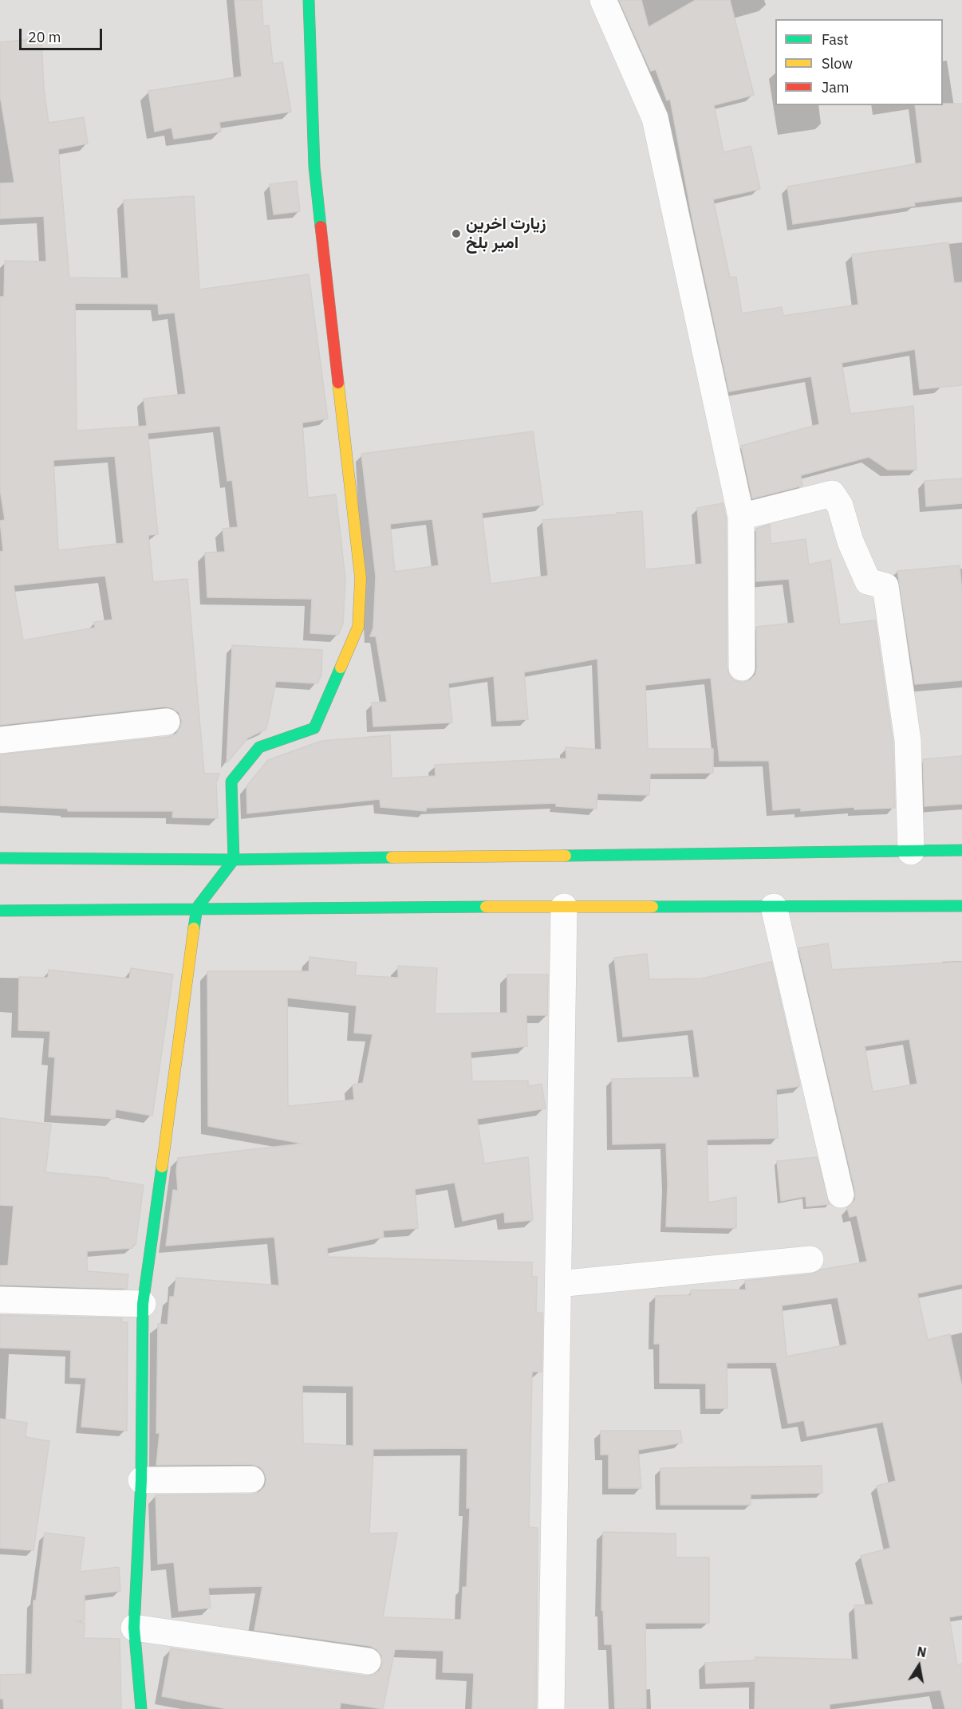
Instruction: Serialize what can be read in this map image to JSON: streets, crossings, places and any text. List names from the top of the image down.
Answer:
{
  "places": ["زیارت اخرین امیر بلخ"],
  "legend": ["Fast", "Slow", "Jam"],
  "scale_bar": "20 m",
  "north": "top"
}
